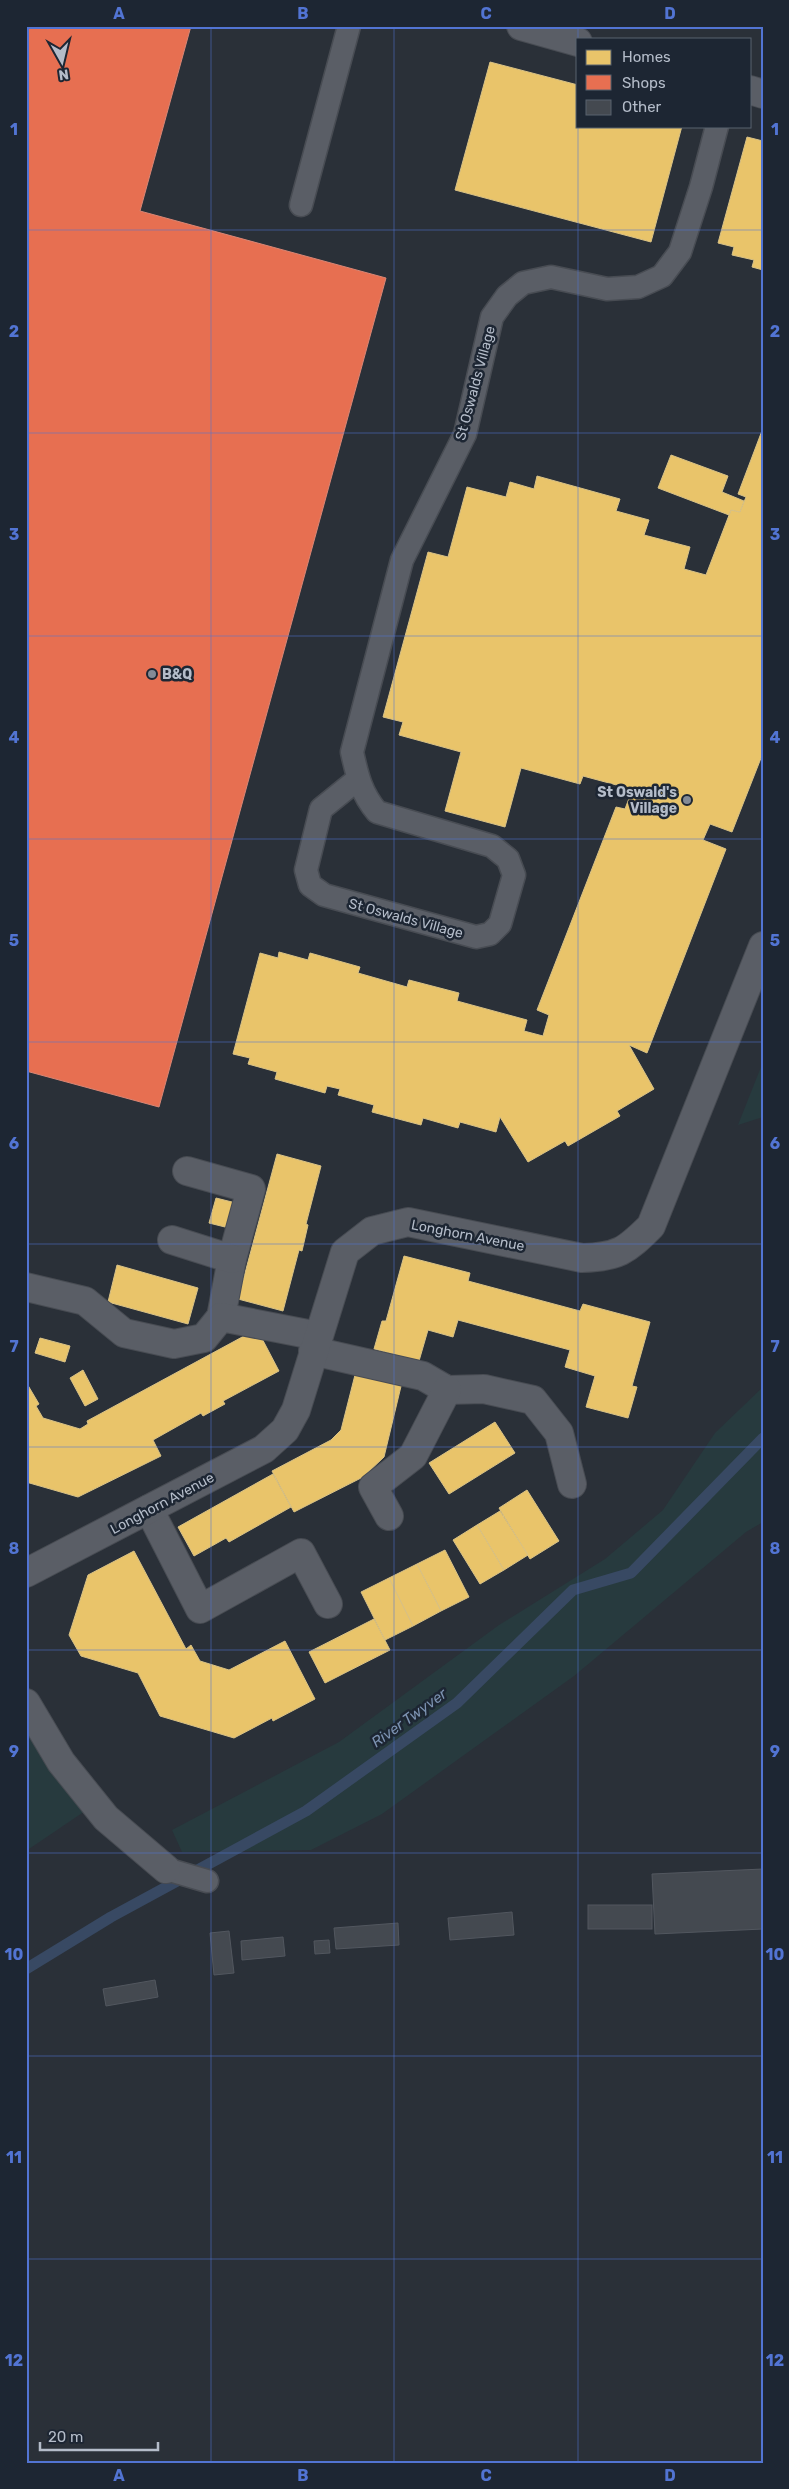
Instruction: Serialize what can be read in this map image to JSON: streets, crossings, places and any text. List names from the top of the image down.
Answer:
{
  "streets": {
    "street": ["Longhorn Avenue"],
    "lane": ["St Oswalds Village"]
  },
  "water": ["River Twyver"],
  "places": ["B&Q", "St Oswald's Village"],
  "legend": ["Homes", "Shops", "Other"],
  "scale_bar": "20 m",
  "north": "bottom",
  "grid": {
    "columns": [
      "A",
      "B",
      "C",
      "D"
    ],
    "rows": [
      "1",
      "2",
      "3",
      "4",
      "5",
      "6",
      "7",
      "8",
      "9",
      "10",
      "11",
      "12"
    ]
  }
}
